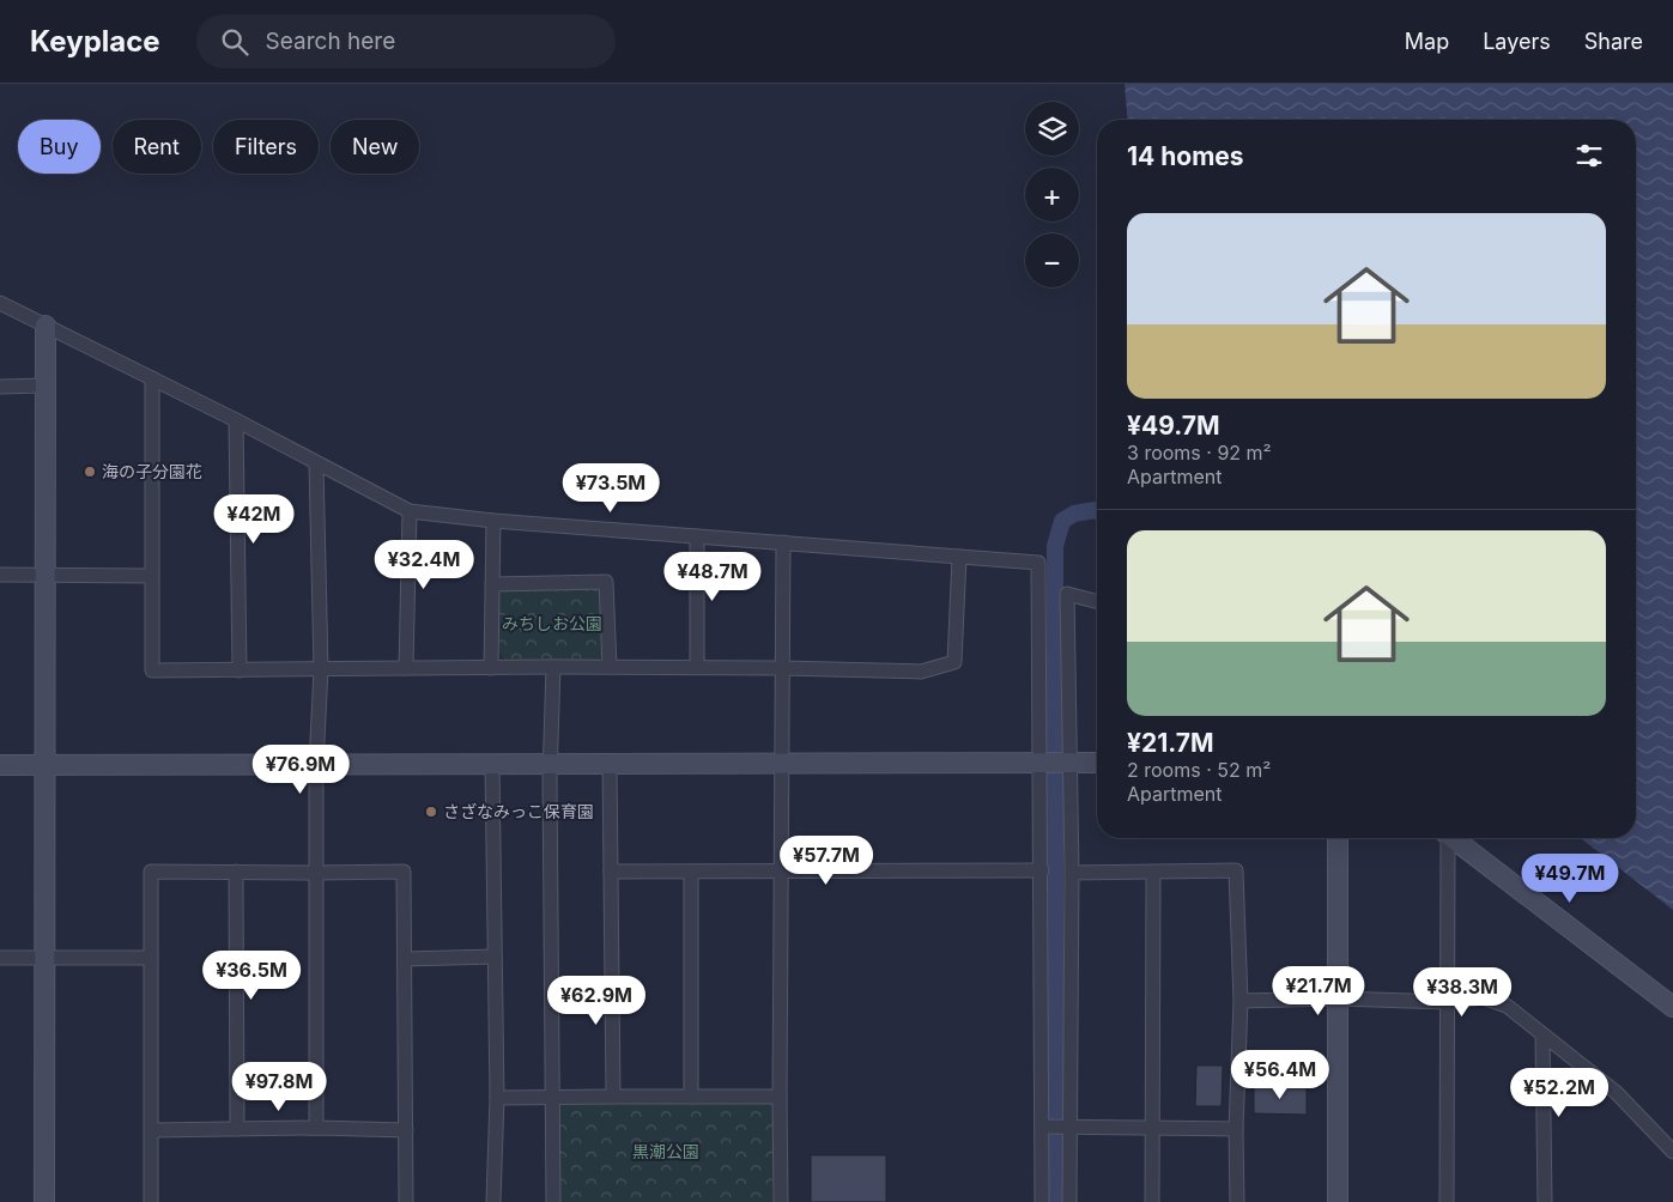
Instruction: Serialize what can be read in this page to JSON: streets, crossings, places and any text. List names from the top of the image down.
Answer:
{
  "parks": ["みちしお公園", "黒潮公園"],
  "places": ["海の子分園花", "さざなみっこ保育園"],
  "page": {
    "header": "Keyplace",
    "search": "Search here",
    "nav": ["Map", "Layers", "Share"],
    "map_buttons": ["+", "−"],
    "chip": [
      "Buy",
      "Rent",
      "Filters",
      "New"
    ],
    "heading": "14 homes",
    "list": [
      {
        "name": "¥49.7M",
        "note": "3 rooms · 92 m² · Apartment"
      },
      {
        "name": "¥21.7M",
        "note": "2 rooms · 52 m² · Apartment"
      }
    ],
    "price": [
      "¥73.5M",
      "¥42M",
      "¥32.4M",
      "¥48.7M",
      "¥76.9M",
      "¥57.7M",
      "¥49.7M",
      "¥36.5M",
      "¥21.7M",
      "¥38.3M",
      "¥62.9M",
      "¥56.4M",
      "¥97.8M",
      "¥52.2M"
    ]
  }
}
